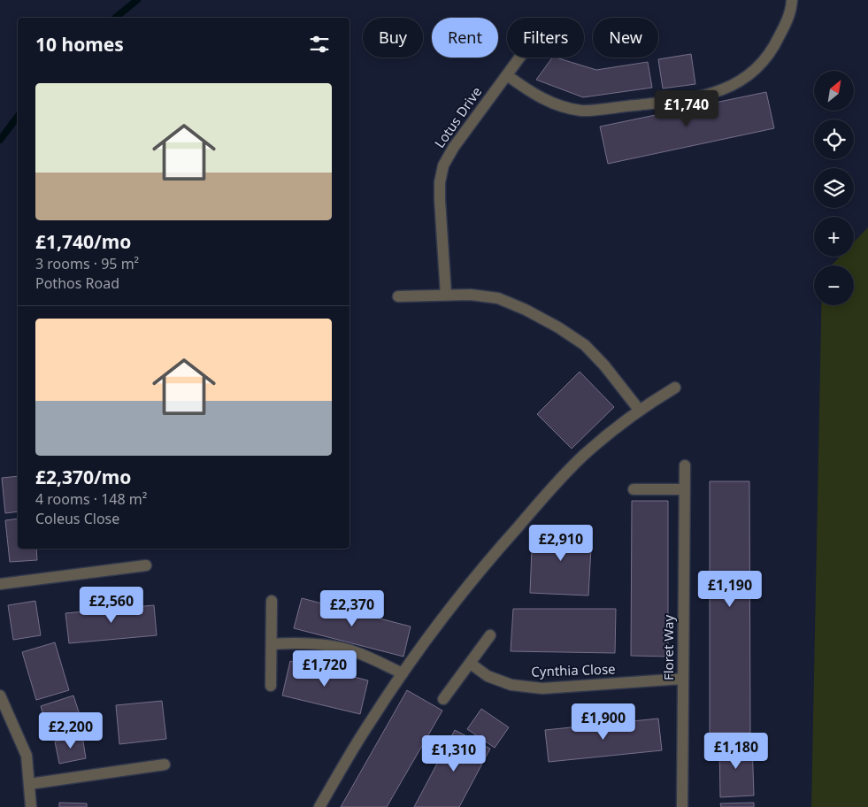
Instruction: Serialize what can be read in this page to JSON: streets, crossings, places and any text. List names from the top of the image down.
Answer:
{
  "streets": {
    "street": ["Lotus Drive", "Floret Way", "Cynthia Close"]
  },
  "crossings": [
    ["Floret Way", "Cynthia Close"]
  ],
  "north": "top right",
  "page": {
    "chip": [
      "Buy",
      "Rent",
      "Filters",
      "New"
    ],
    "heading": "10 homes",
    "map_buttons": ["+", "−"],
    "list": [
      {
        "name": "£1,740/mo",
        "note": "3 rooms · 95 m² · Pothos Road"
      },
      {
        "name": "£2,370/mo",
        "note": "4 rooms · 148 m² · Coleus Close"
      }
    ],
    "price": [
      "£1,740",
      "£2,910",
      "£1,190",
      "£2,560",
      "£2,370",
      "£1,720",
      "£1,900",
      "£2,200",
      "£1,180",
      "£1,310"
    ]
  }
}
